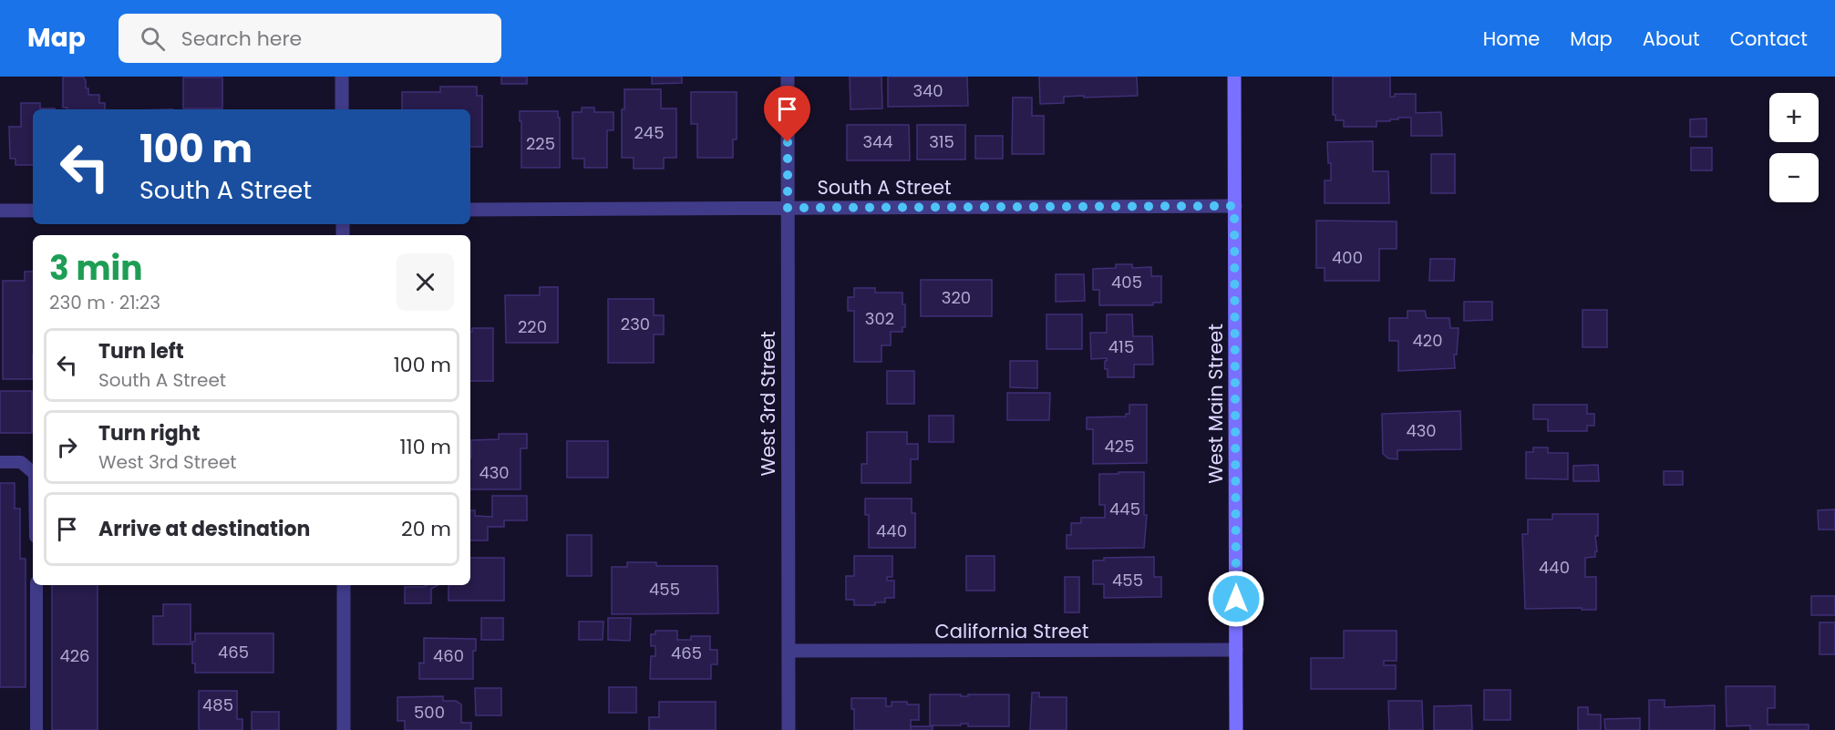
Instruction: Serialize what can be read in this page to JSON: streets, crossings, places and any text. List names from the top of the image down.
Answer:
{
  "streets": {
    "street": [
      "South A Street",
      "West 3rd Street",
      "West Main Street",
      "California Street"
    ]
  },
  "crossings": [
    ["South A Street", "West 3rd Street"],
    ["South A Street", "West Main Street"],
    ["West 3rd Street", "California Street"],
    ["West Main Street", "California Street"]
  ],
  "house_numbers": [
    "340",
    "245",
    "344",
    "315",
    "225",
    "400",
    "405",
    "320",
    "302",
    "230",
    "220",
    "420",
    "415",
    "430",
    "425",
    "430",
    "445",
    "440",
    "440",
    "455",
    "455",
    "465",
    "465",
    "426",
    "460",
    "485",
    "500"
  ],
  "page": {
    "header": "Map",
    "search": "Search here",
    "nav": [
      "Home",
      "Map",
      "About",
      "Contact"
    ],
    "map_buttons": ["+", "−"],
    "turn": ["100 m", "South A Street"],
    "heading": ["3 min", "230 m · 21:23"],
    "list": [
      {
        "name": "Turn left",
        "note": "South A Street",
        "value": "100 m"
      },
      {
        "name": "Turn right",
        "note": "West 3rd Street",
        "value": "110 m"
      },
      {
        "name": "Arrive at destination",
        "value": "20 m"
      }
    ]
  }
}
